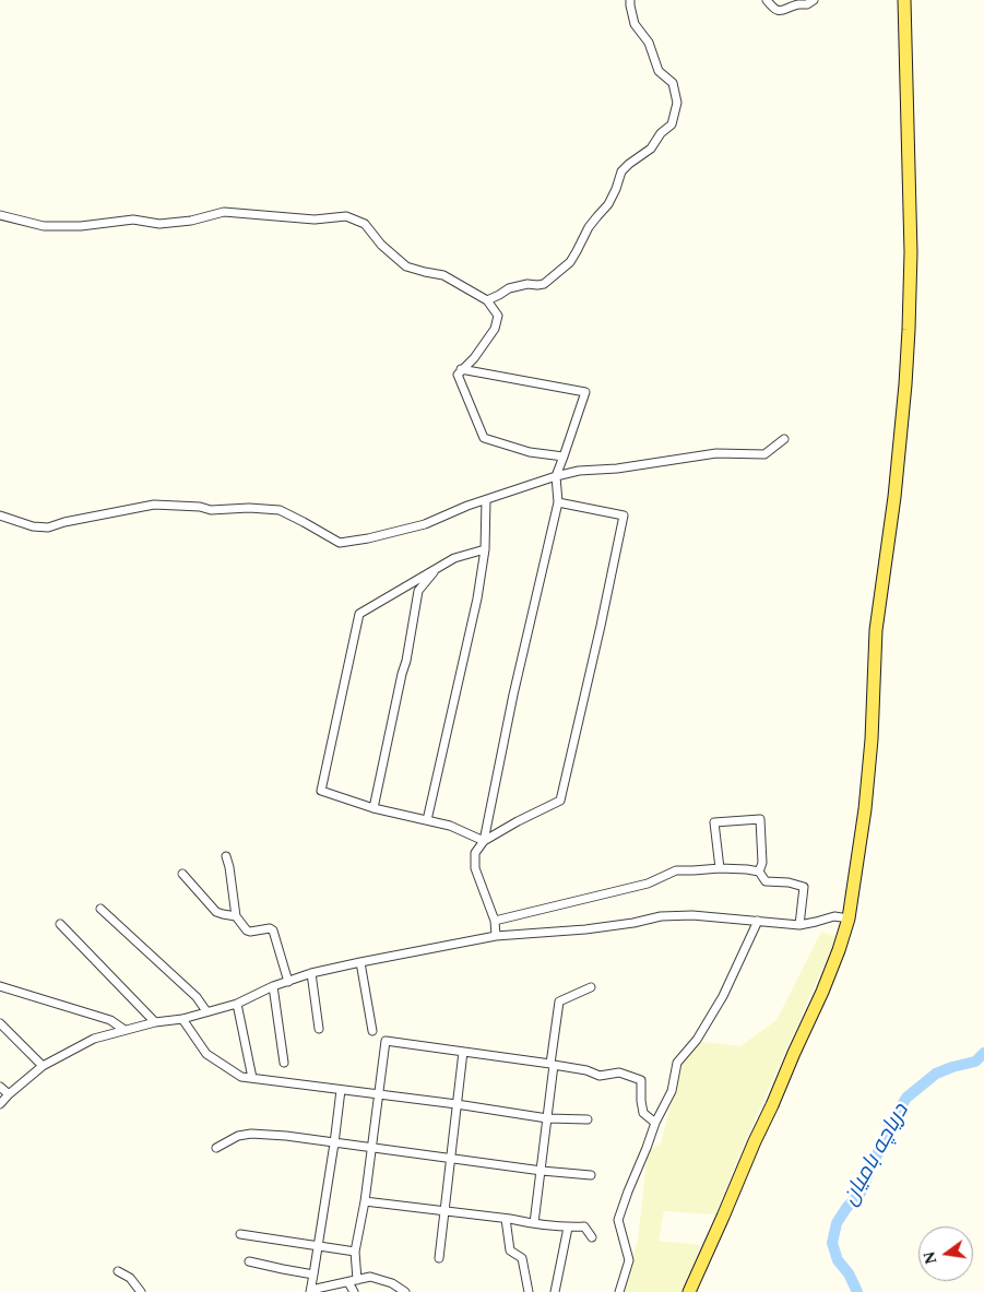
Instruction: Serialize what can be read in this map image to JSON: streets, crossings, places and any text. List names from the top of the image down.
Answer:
{
  "water": ["دریاچه بامیان"],
  "north": "left"
}
